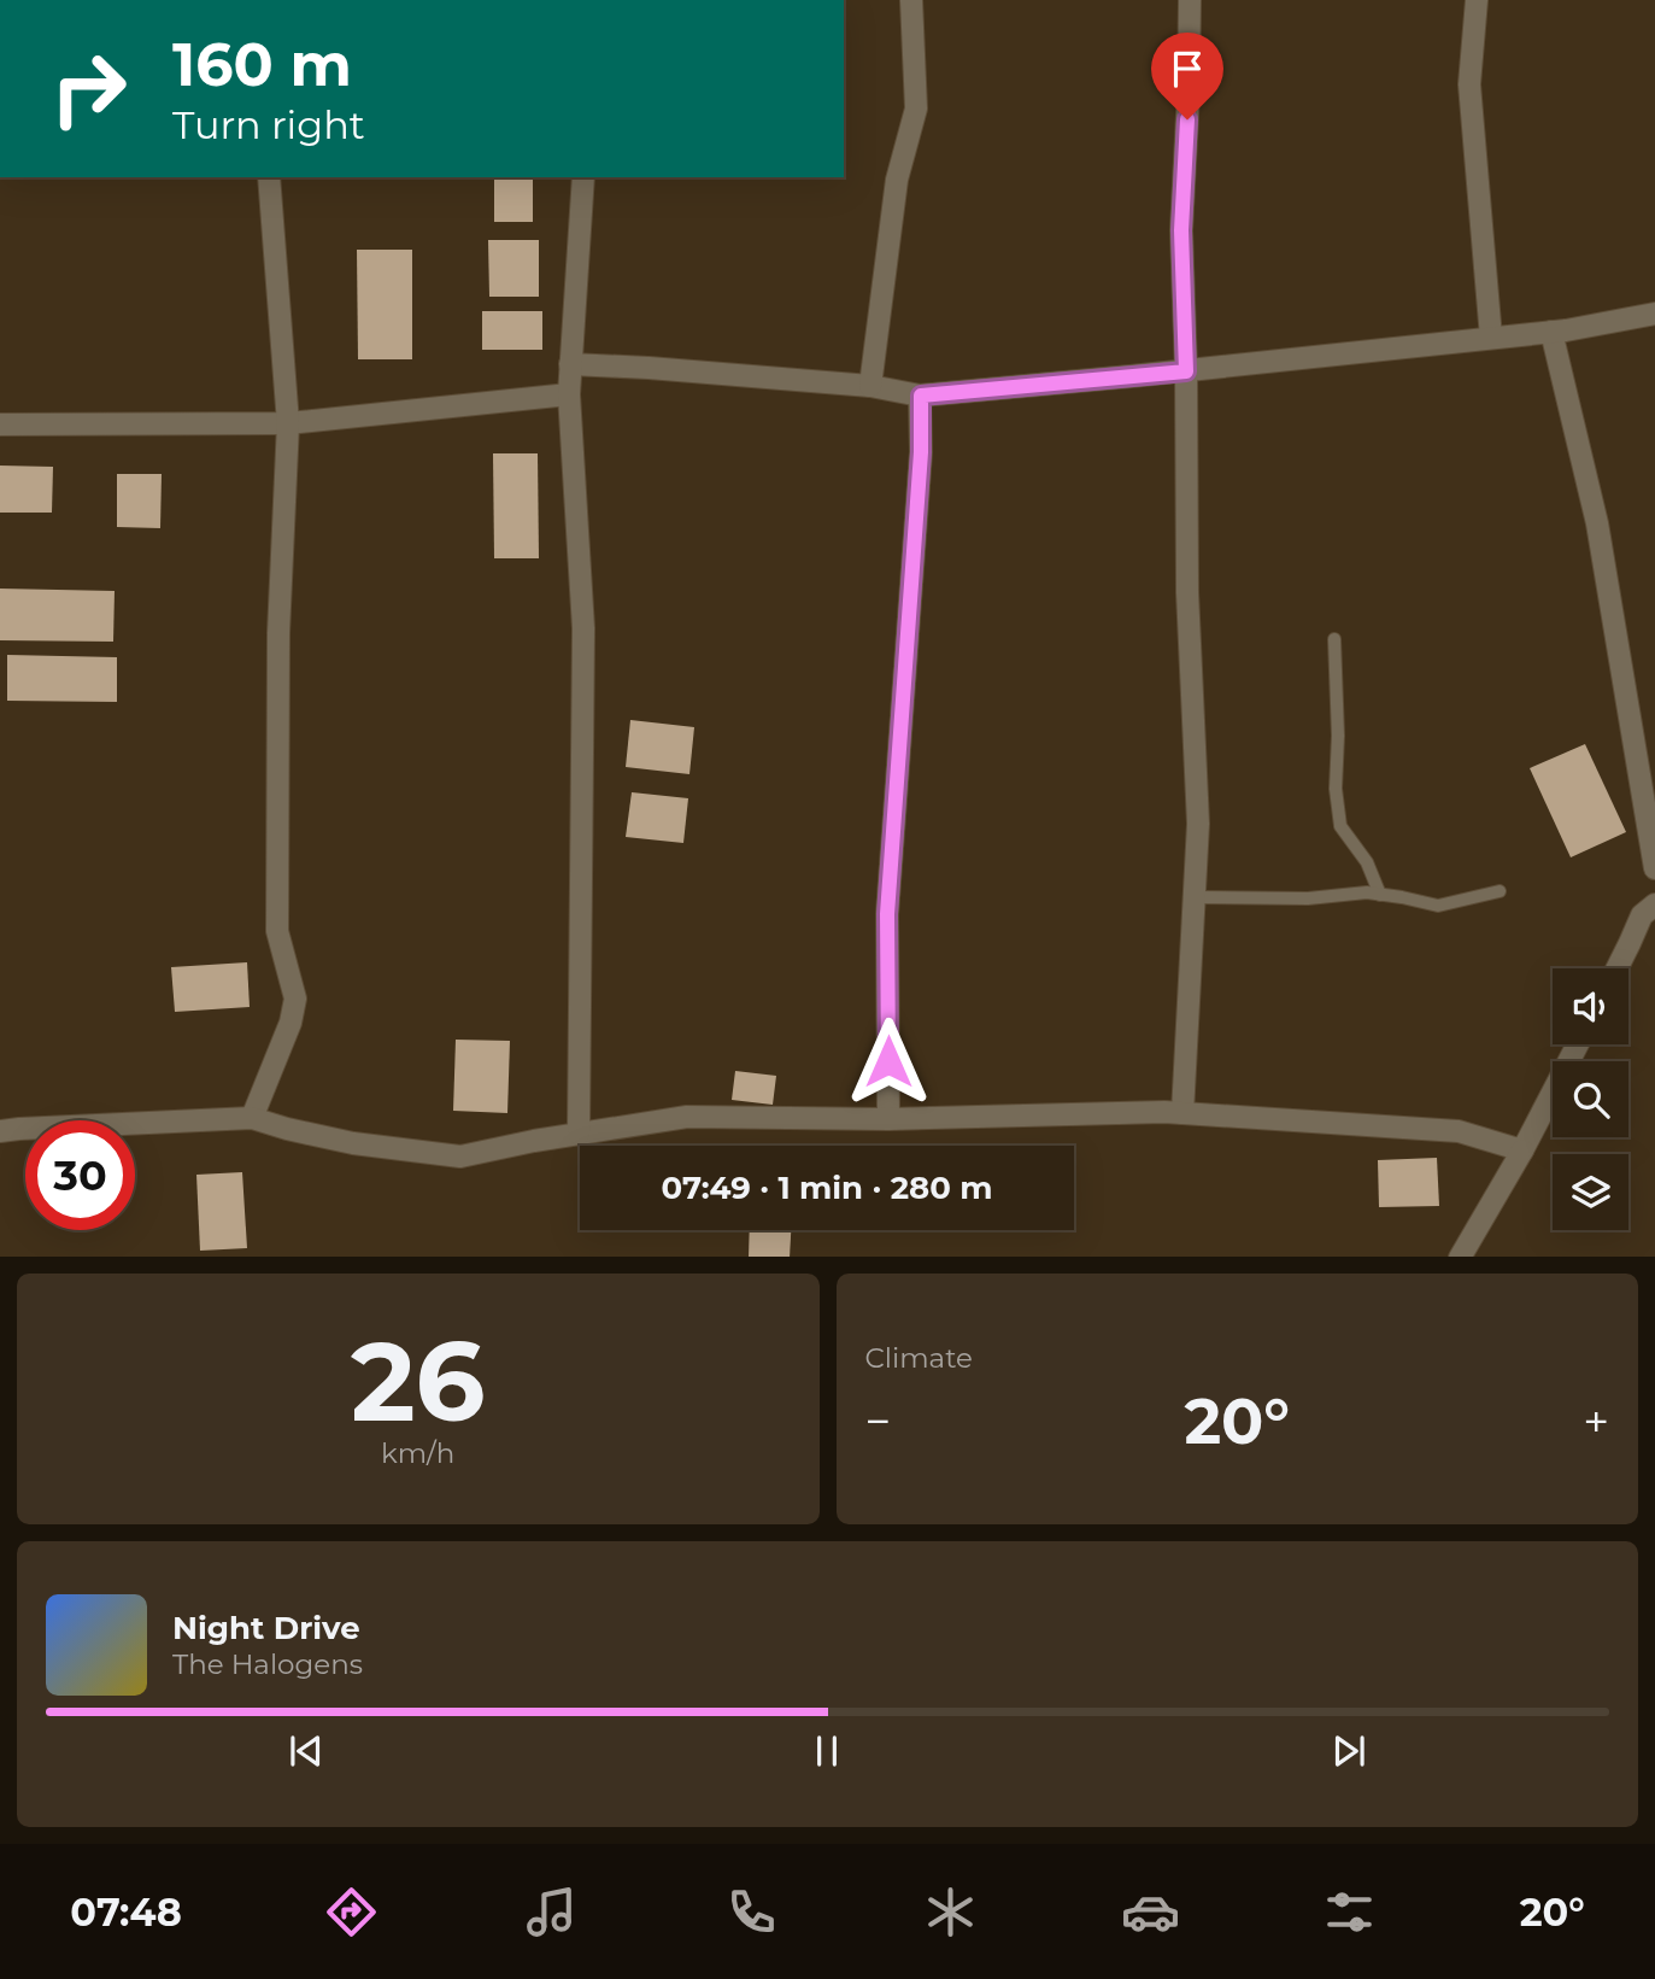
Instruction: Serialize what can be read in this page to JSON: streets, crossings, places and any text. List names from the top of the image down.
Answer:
{
  "page": {
    "turn": ["160 m", "Turn right"],
    "limit": "30",
    "trip": "07:49 · 1 min · 280 m",
    "tile": [
      ["26", "km/h"],
      "Climate"
    ],
    "heat": ["−", "20°", "+"],
    "song": ["Night Drive", "The Halogens"],
    "tabs": ["07:48", "20°"]
  }
}
